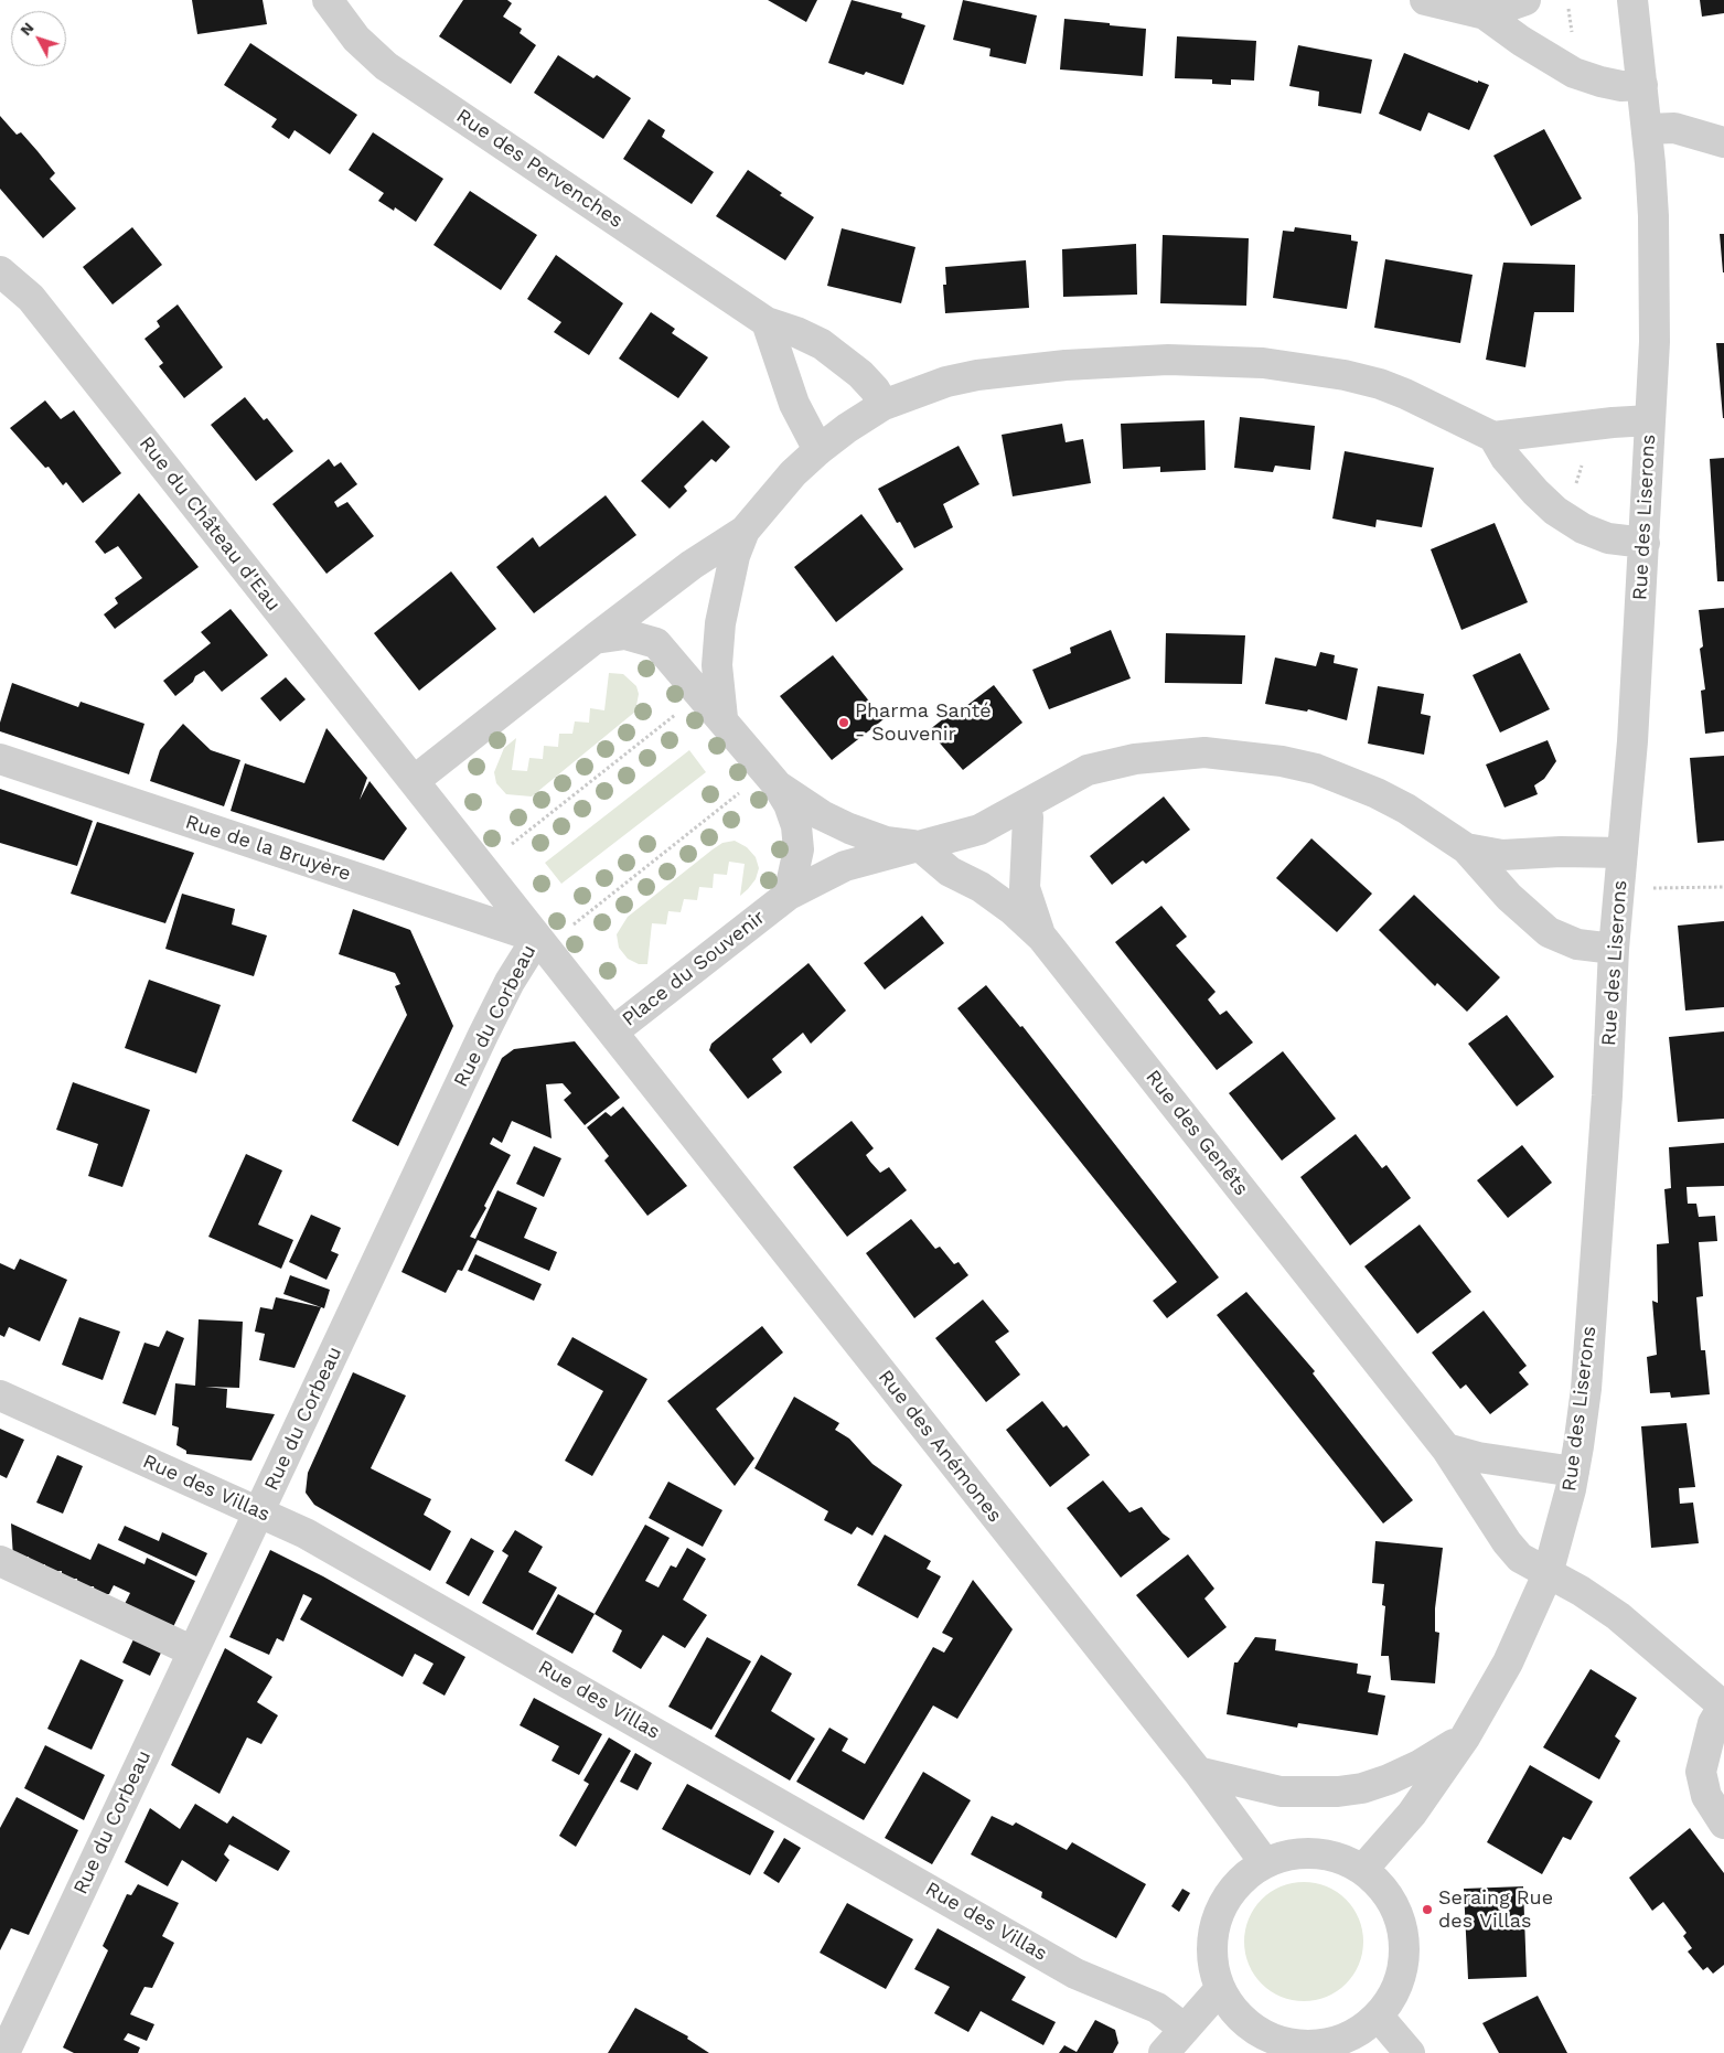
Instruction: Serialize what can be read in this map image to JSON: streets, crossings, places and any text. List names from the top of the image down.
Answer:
{
  "streets": {
    "street": [
      "Rue des Pervenches",
      "Rue des Liserons",
      "Rue du Château d'Eau",
      "Rue de la Bruyère",
      "Place du Souvenir",
      "Rue du Corbeau",
      "Rue des Genêts",
      "Rue des Anémones",
      "Rue des Villas"
    ]
  },
  "crossings": [
    ["Rue des Liserons", "Rue des Genêts"],
    ["Rue des Liserons", "Rue des Anémones"],
    ["Rue du Château d'Eau", "Place du Souvenir"],
    ["Rue de la Bruyère", "Place du Souvenir"],
    ["Rue de la Bruyère", "Rue du Corbeau"],
    ["Place du Souvenir", "Rue du Corbeau"],
    ["Place du Souvenir", "Rue des Anémones"],
    ["Rue du Corbeau", "Rue des Villas"]
  ],
  "places": ["Pharma Santé - Souvenir", "Seraing Rue des Villas"],
  "north": "top left"
}
